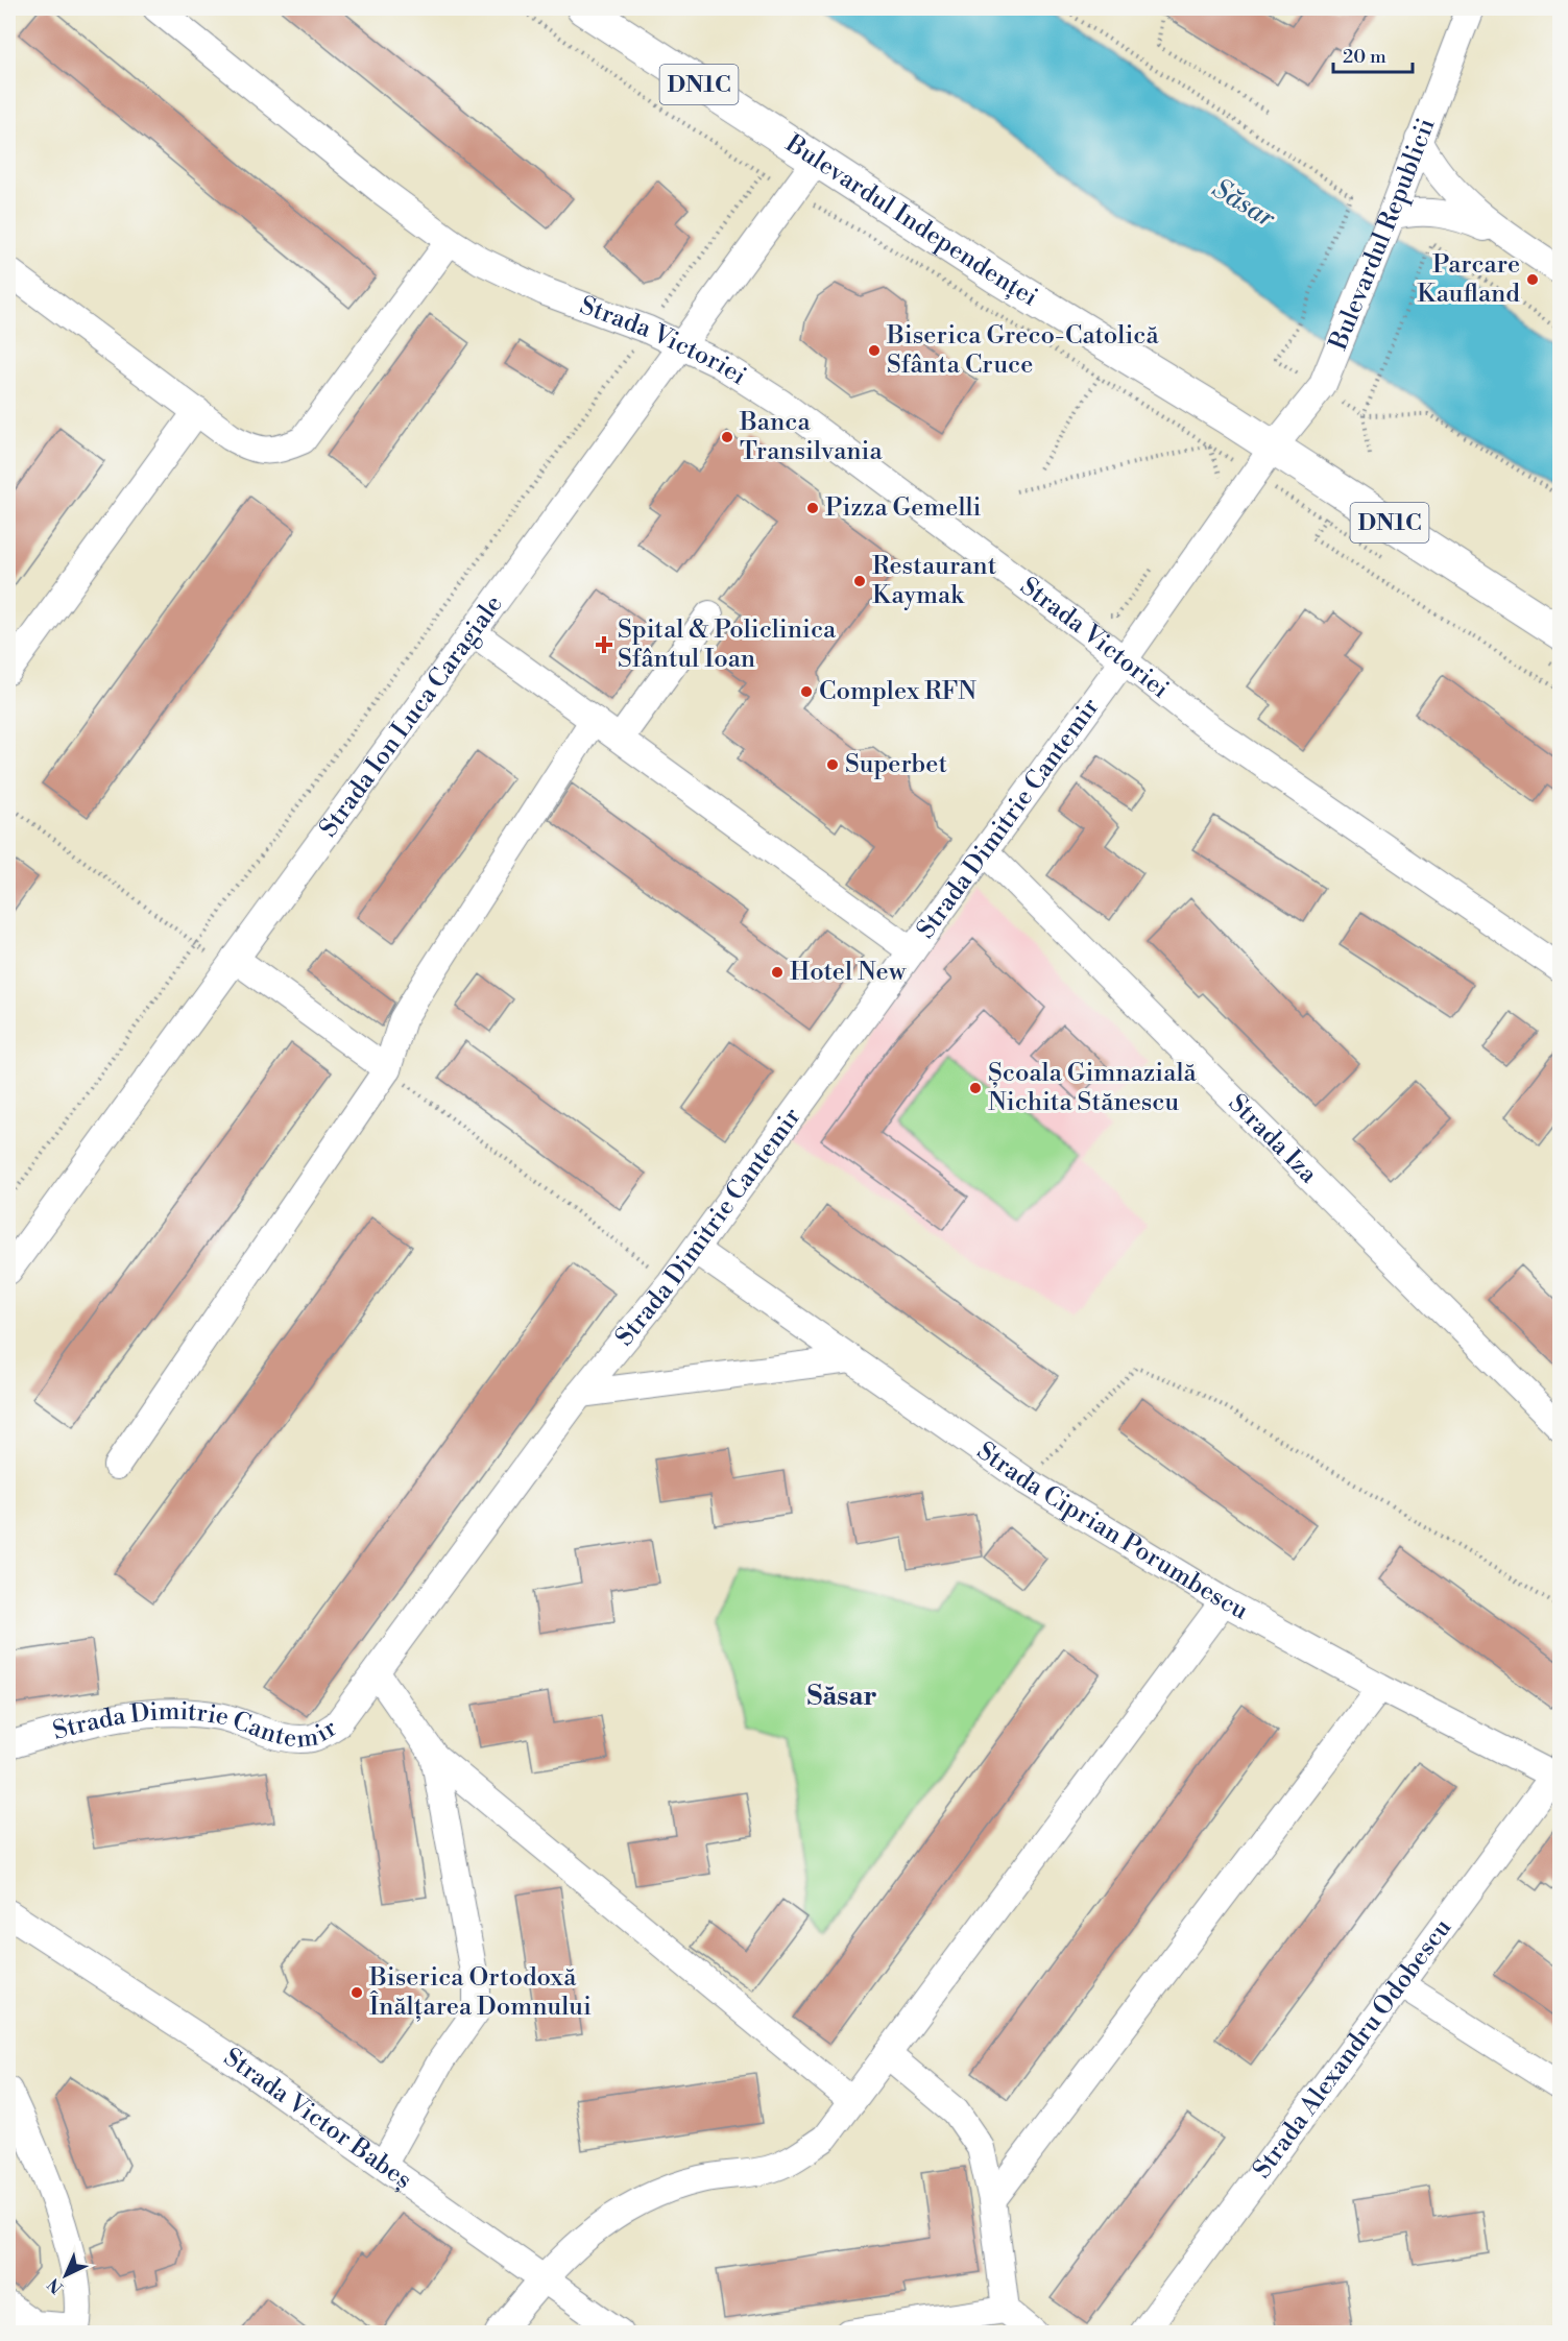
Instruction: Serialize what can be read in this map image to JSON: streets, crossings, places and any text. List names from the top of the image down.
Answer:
{
  "streets": {
    "main road": ["DN1C", "Bulevardul Independenței"],
    "street": [
      "Bulevardul Republicii",
      "Strada Victoriei",
      "Strada Ion Luca Caragiale",
      "Strada Dimitrie Cantemir",
      "Strada Iza",
      "Strada Ciprian Porumbescu",
      "Strada Alexandru Odobescu",
      "Strada Victor Babeș"
    ]
  },
  "crossings": [
    ["Bulevardul Independenței", "Bulevardul Republicii"],
    ["Bulevardul Independenței", "Strada Ion Luca Caragiale"],
    ["Bulevardul Independenței", "Strada Dimitrie Cantemir"],
    ["Bulevardul Republicii", "Strada Dimitrie Cantemir"],
    ["Strada Victoriei", "Strada Ion Luca Caragiale"],
    ["Strada Victoriei", "Strada Dimitrie Cantemir"],
    ["Strada Dimitrie Cantemir", "Strada Iza"],
    ["Strada Dimitrie Cantemir", "Strada Ciprian Porumbescu"],
    ["Strada Ciprian Porumbescu", "Strada Alexandru Odobescu"]
  ],
  "districts": ["Săsar"],
  "water": ["Săsar"],
  "places": {
    "other": [
      "Parcare Kaufland",
      "Biserica Greco-Catolică Sfânta Cruce",
      "Banca Transilvania",
      "Pizza Gemelli",
      "Restaurant Kaymak",
      "Complex RFN",
      "Superbet",
      "Hotel New",
      "Școala Gimnazială Nichita Stănescu",
      "Biserica Ortodoxă Înălțarea Domnului"
    ],
    "health": ["Spital & Policlinica Sfântul Ioan"]
  },
  "scale_bar": "20 m",
  "north": "bottom left"
}
